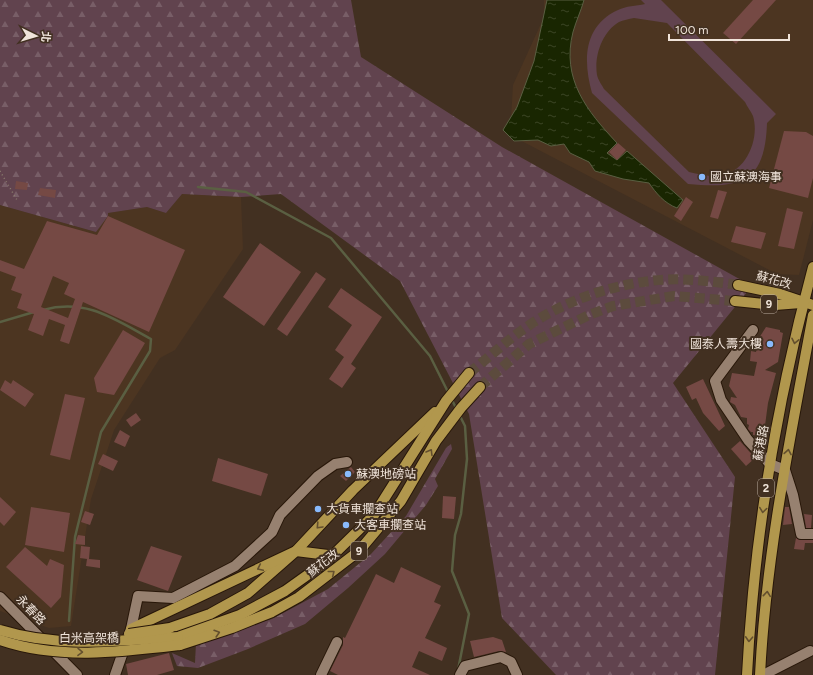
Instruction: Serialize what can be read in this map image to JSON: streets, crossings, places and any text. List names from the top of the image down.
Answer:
{
  "streets": {
    "main road": [
      "蘇花改",
      "9",
      "蘇港路",
      "2",
      "白米高架橋"
    ],
    "street": ["永春路"]
  },
  "crossings": [
    ["蘇花改", "蘇港路"],
    ["蘇花改", "白米高架橋"]
  ],
  "places": [
    "國立蘇澳海事",
    "國泰人壽大樓",
    "蘇澳地磅站",
    "大貨車攔查站",
    "大客車攔查站"
  ],
  "scale_bar": "100 m",
  "north": "right"
}
